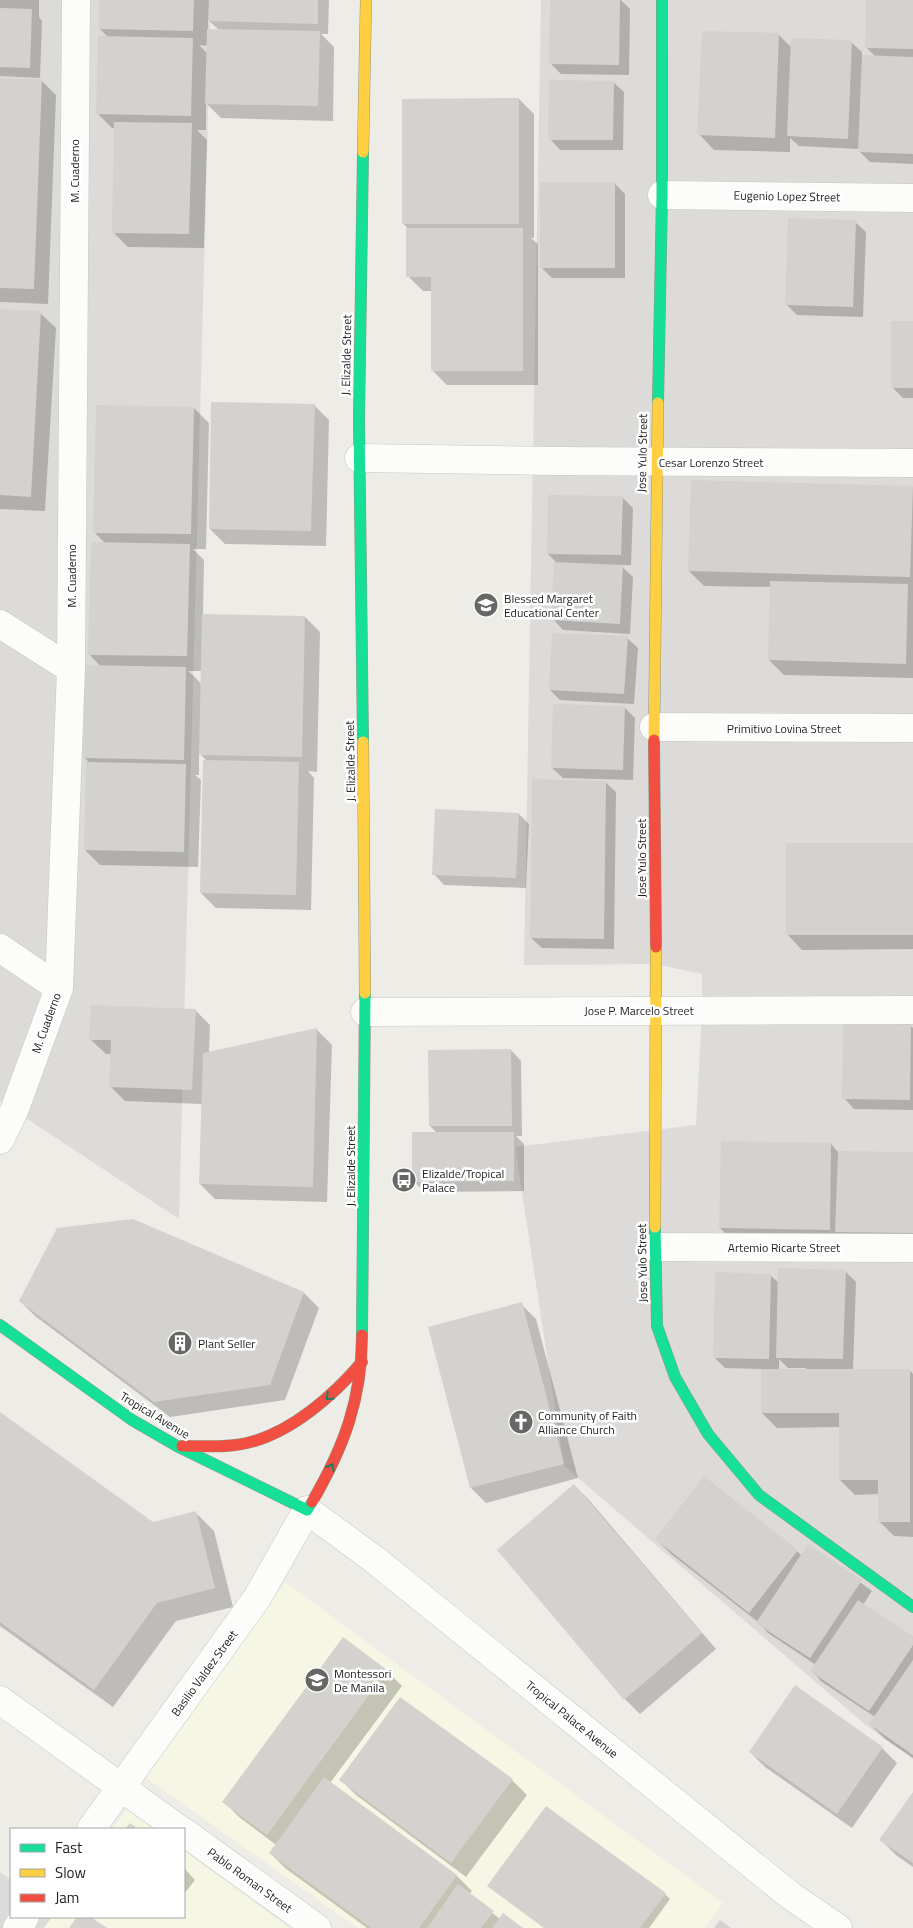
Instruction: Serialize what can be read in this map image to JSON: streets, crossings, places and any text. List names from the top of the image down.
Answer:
{
  "streets": {
    "street": [
      "M. Cuaderno",
      "Eugenio Lopez Street",
      "J. Elizalde Street",
      "Jose Yulo Street",
      "Cesar Lorenzo Street",
      "Primitivo Lovina Street",
      "Jose P. Marcelo Street",
      "Artemio Ricarte Street",
      "Tropical Avenue",
      "Basilio Valdez Street",
      "Tropical Palace Avenue",
      "Pablo Roman Street"
    ]
  },
  "crossings": [
    ["Eugenio Lopez Street", "Jose Yulo Street"],
    ["J. Elizalde Street", "Cesar Lorenzo Street"],
    ["J. Elizalde Street", "Jose P. Marcelo Street"],
    ["J. Elizalde Street", "Tropical Avenue"],
    ["J. Elizalde Street", "Basilio Valdez Street"],
    ["J. Elizalde Street", "Tropical Palace Avenue"],
    ["Jose Yulo Street", "Cesar Lorenzo Street"],
    ["Jose Yulo Street", "Primitivo Lovina Street"],
    ["Jose Yulo Street", "Jose P. Marcelo Street"],
    ["Jose Yulo Street", "Artemio Ricarte Street"],
    ["Tropical Avenue", "Basilio Valdez Street"],
    ["Tropical Avenue", "Tropical Palace Avenue"],
    ["Basilio Valdez Street", "Tropical Palace Avenue"]
  ],
  "places": {
    "school or university": ["Blessed Margaret Educational Center", "Montessori De Manila"],
    "bus stop": ["Elizalde/Tropical Palace"],
    "building": ["Plant Seller"],
    "church": ["Community of Faith Alliance Church"]
  },
  "legend": ["Fast", "Slow", "Jam"]
}
